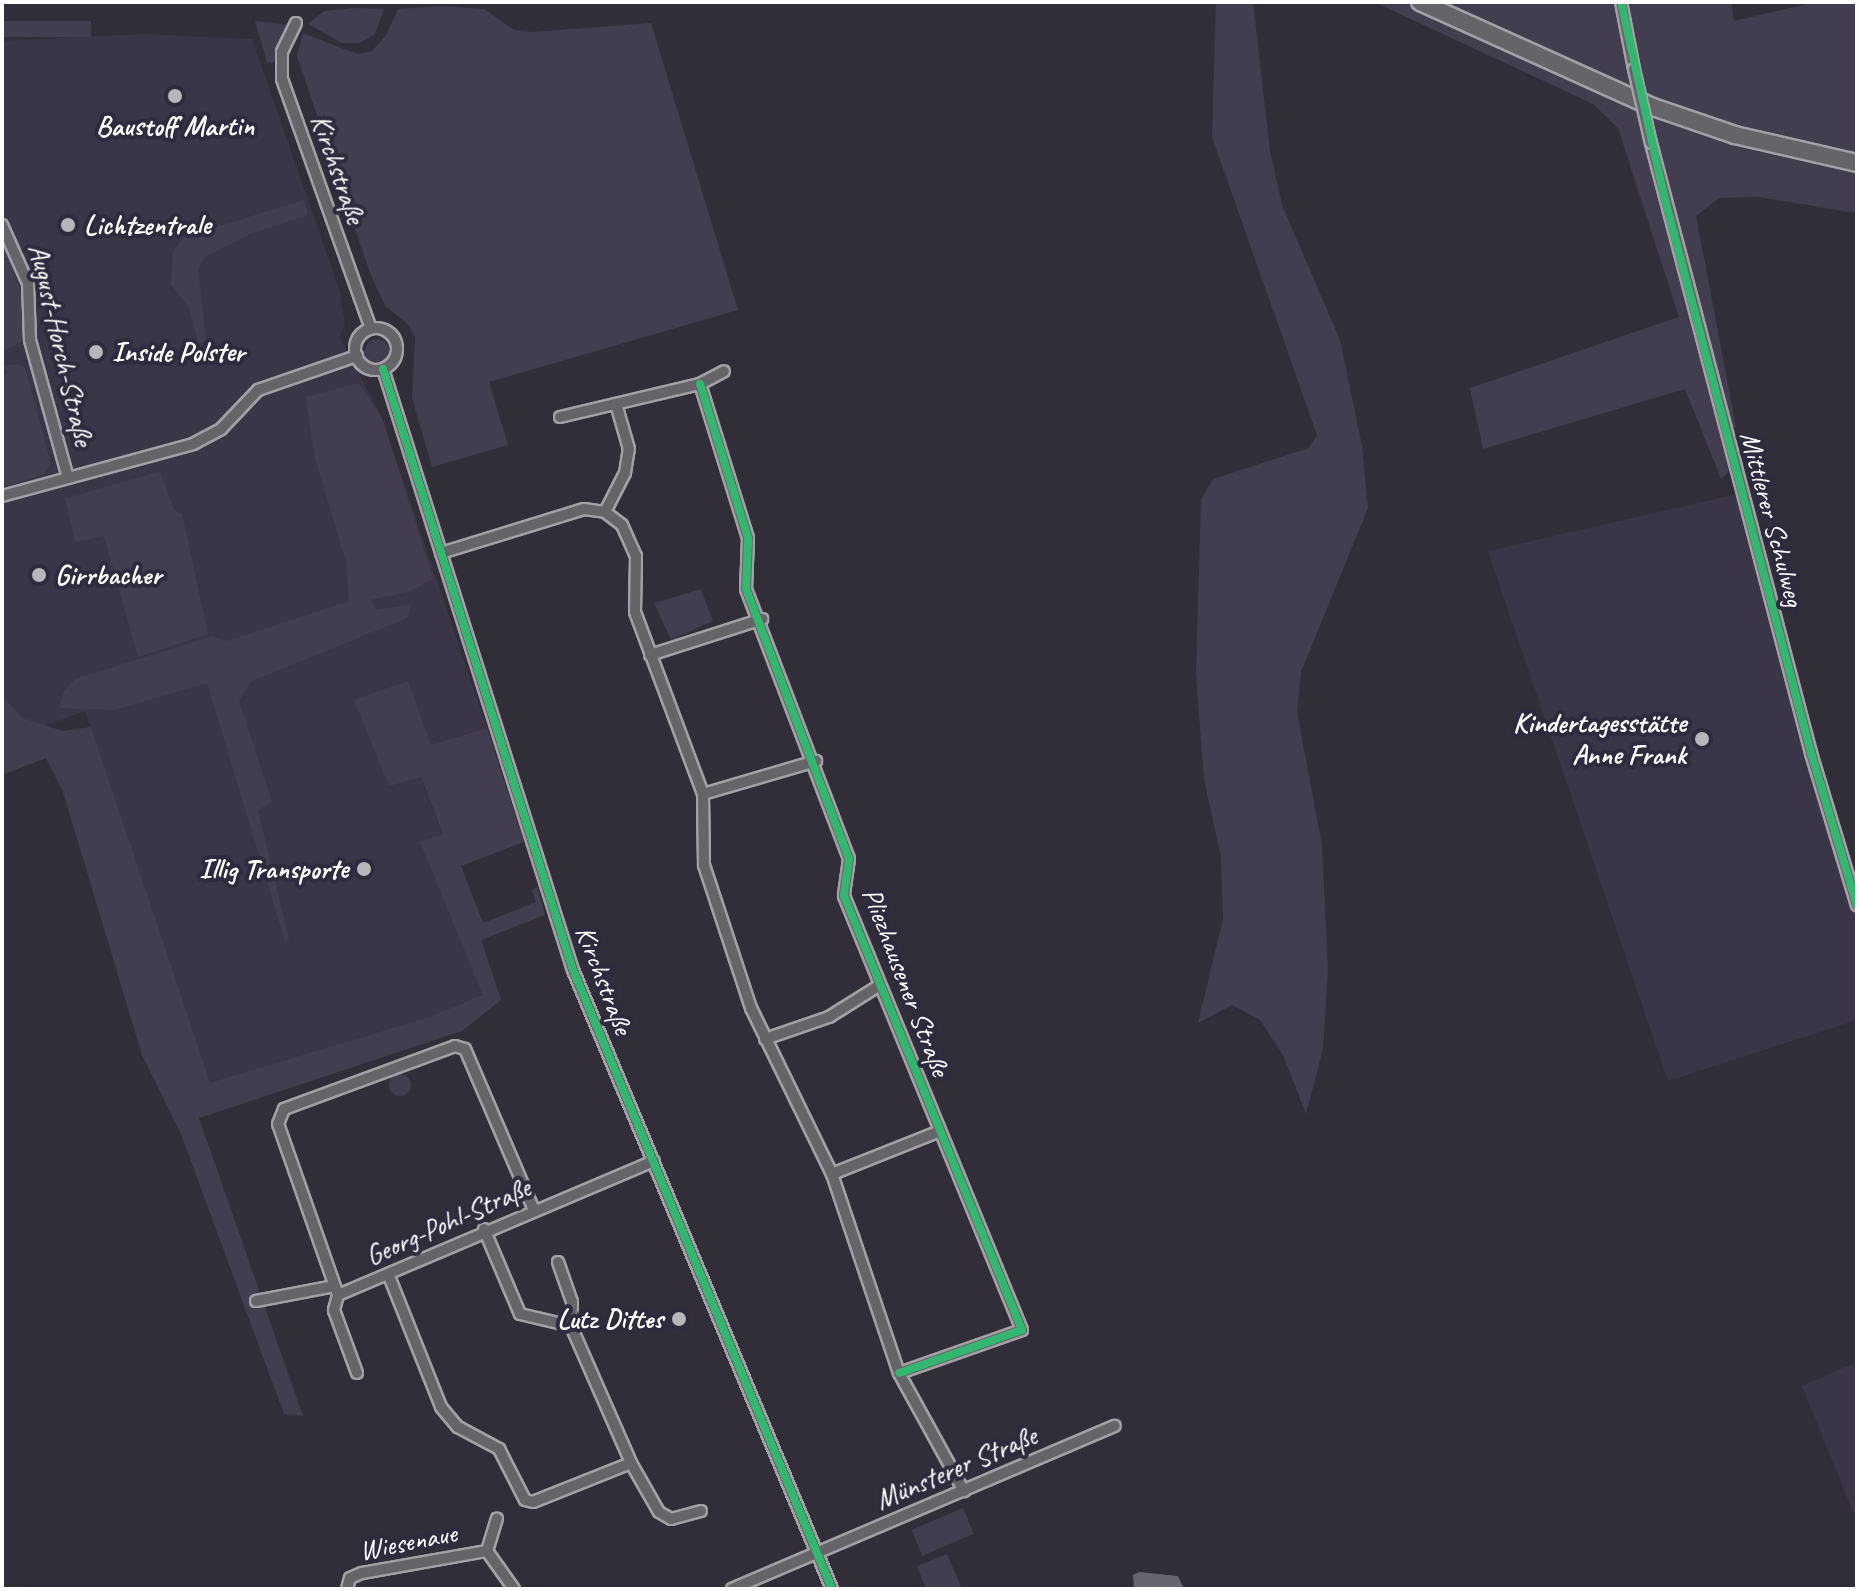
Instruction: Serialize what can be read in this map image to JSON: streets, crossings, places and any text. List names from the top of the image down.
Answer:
{
  "streets": {
    "street": [
      "Kirchstraße",
      "August-Horch-Straße",
      "Mittlerer Schulweg",
      "Pliezhausener Straße",
      "Georg-Pohl-Straße",
      "Münsterer Straße",
      "Wiesenaue"
    ]
  },
  "crossings": [
    ["Kirchstraße", "August-Horch-Straße"],
    ["Kirchstraße", "Georg-Pohl-Straße"],
    ["Kirchstraße", "Münsterer Straße"]
  ],
  "places": [
    "Baustoff Martin",
    "Lichtzentrale",
    "Inside Polster",
    "Girrbacher",
    "Kindertagesstätte Anne Frank",
    "Illig Transporte",
    "Lutz Dittes"
  ]
}
